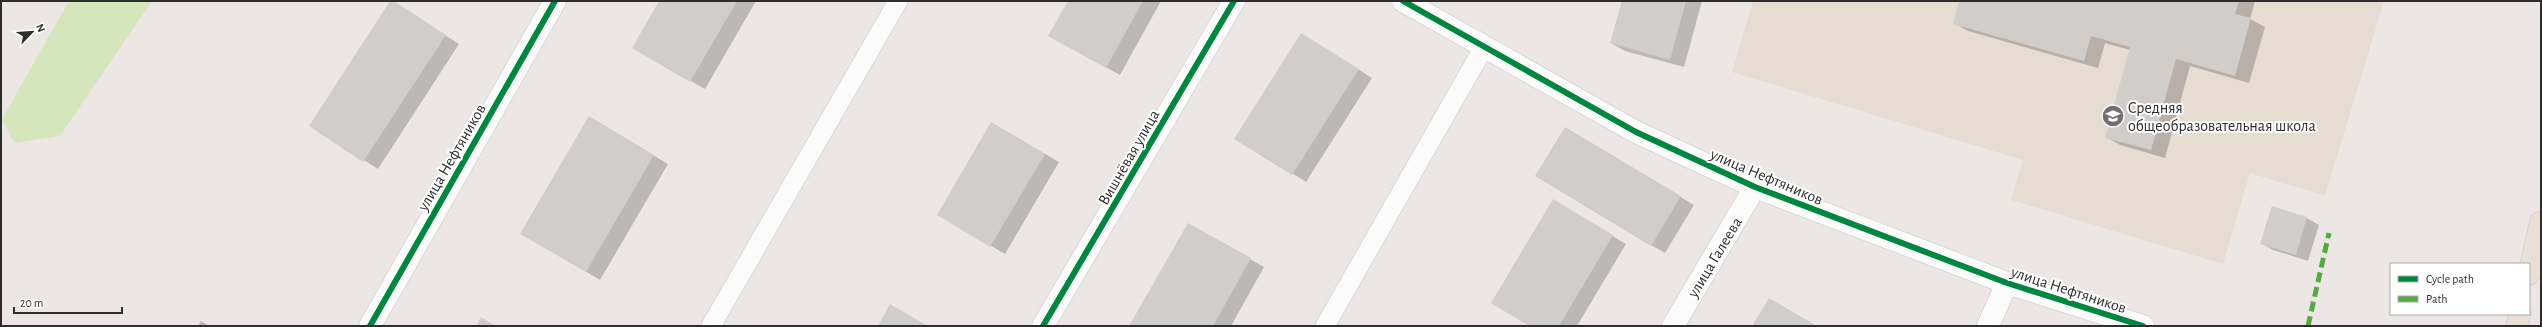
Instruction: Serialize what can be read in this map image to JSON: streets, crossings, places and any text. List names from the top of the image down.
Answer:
{
  "streets": {
    "street": ["улица Нефтяников", "Вишнёвая улица", "улица Галеева"]
  },
  "crossings": [
    ["улица Нефтяников", "улица Галеева"]
  ],
  "places": {
    "school or university": ["Cредняя общеобразовательная школа"]
  },
  "legend": ["Cycle path", "Path"],
  "scale_bar": "20 m",
  "north": "top right"
}
